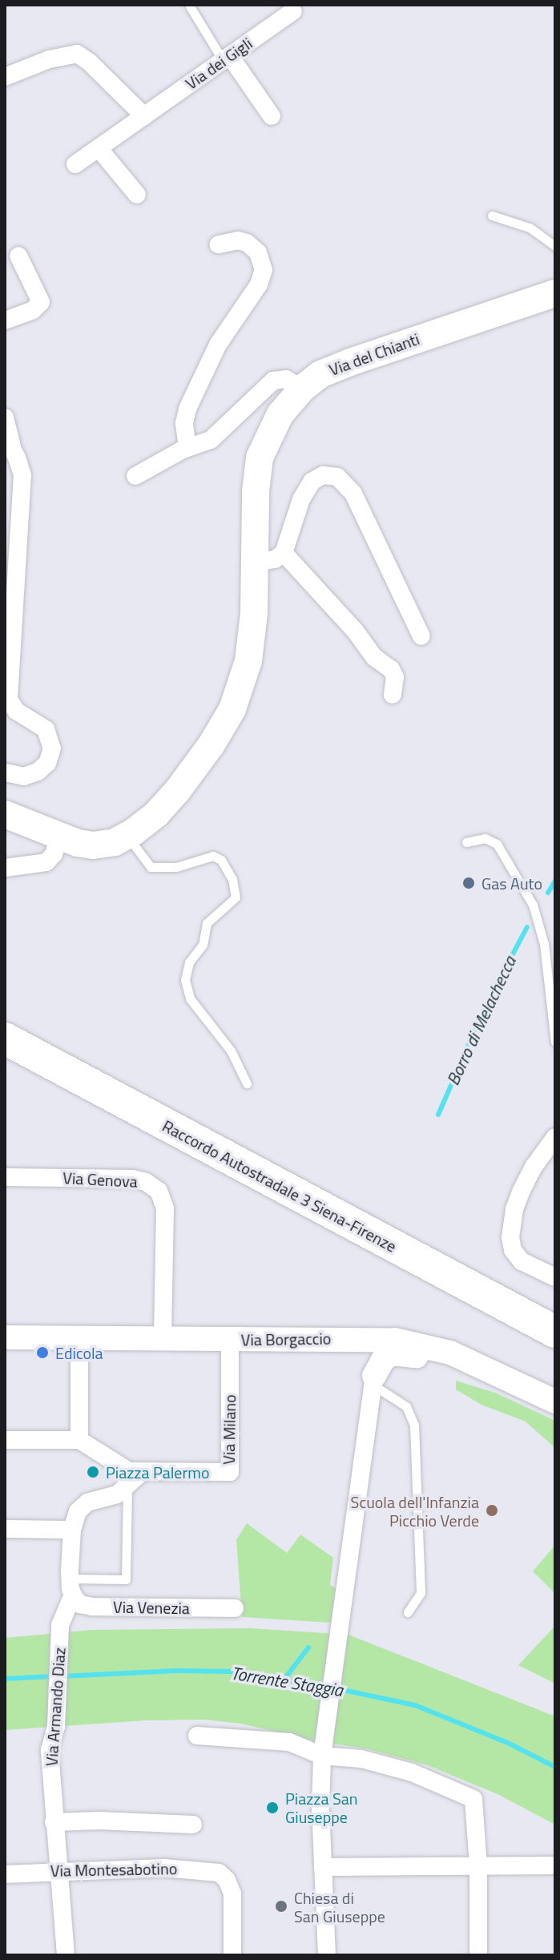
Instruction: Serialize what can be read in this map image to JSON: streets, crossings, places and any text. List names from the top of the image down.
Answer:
{
  "streets": {
    "highway": ["Raccordo Autostradale 3 Siena-Firenze"],
    "main road": ["Via del Chianti", "Via Borgaccio"],
    "street": [
      "Via dei Gigli",
      "Via Genova",
      "Via Milano",
      "Via Venezia",
      "Via Armando Diaz",
      "Via Montesabotino"
    ]
  },
  "crossings": [
    ["Via Genova", "Via Borgaccio"],
    ["Via Borgaccio", "Via Milano"],
    ["Via Venezia", "Via Armando Diaz"],
    ["Via Armando Diaz", "Via Montesabotino"]
  ],
  "water": ["Borro di Melachecca", "Torrente Staggia"],
  "places": [
    "Gas Auto",
    "Edicola",
    "Piazza Palermo",
    "Scuola dell'Infanzia Picchio Verde",
    "Piazza San Giuseppe",
    "Chiesa di San Giuseppe"
  ]
}
